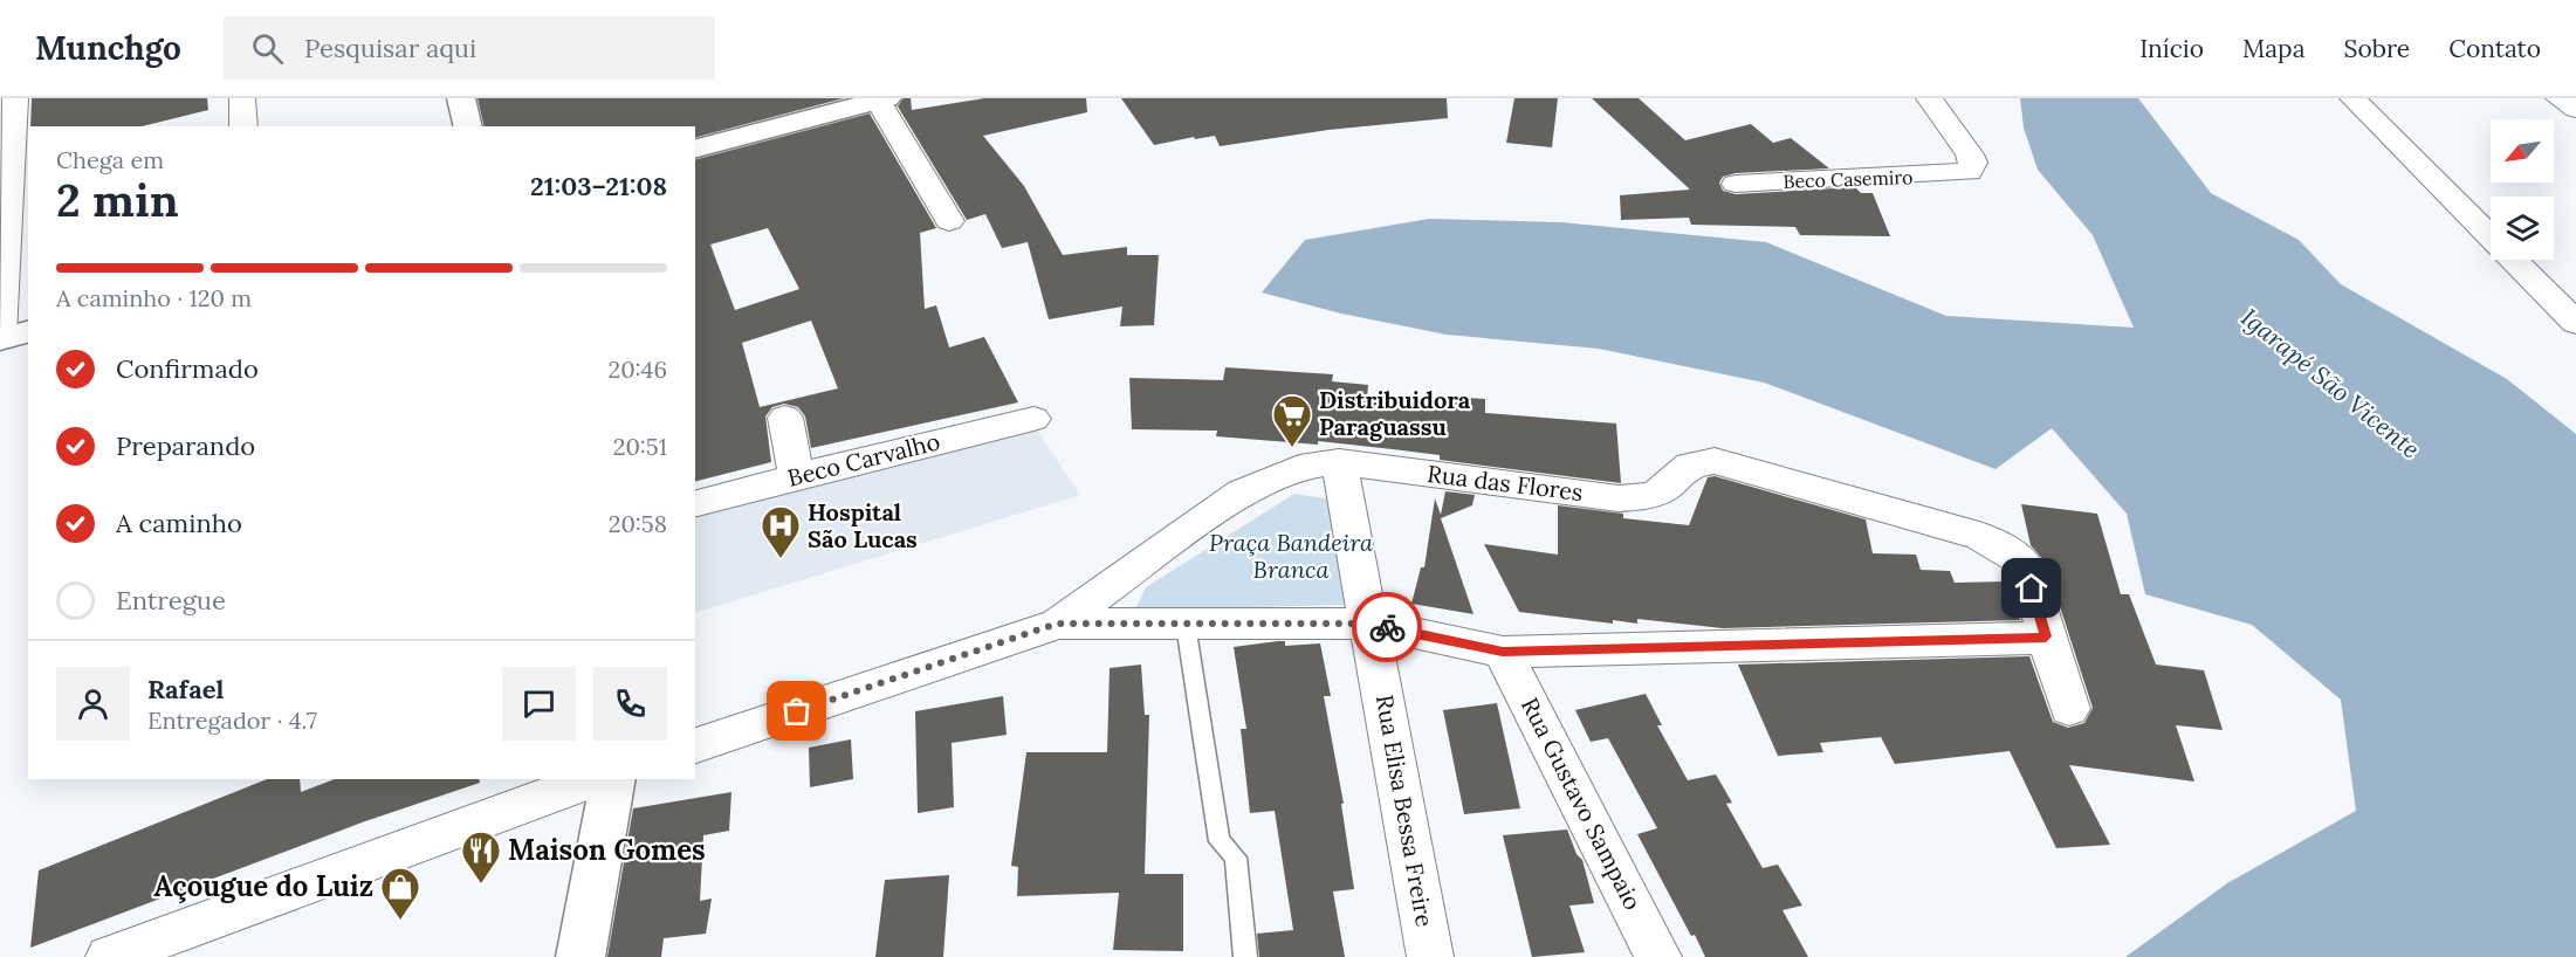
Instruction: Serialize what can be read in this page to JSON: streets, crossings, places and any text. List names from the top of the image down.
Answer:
{
  "streets": {
    "street": [
      "Beco Casemiro",
      "Beco Carvalho",
      "Rua das Flores",
      "Rua Gustavo Sampaio",
      "Rua Elisa Bessa Freire"
    ]
  },
  "crossings": [
    ["Rua das Flores", "Rua Elisa Bessa Freire"]
  ],
  "water": ["Igarapé São Vicente"],
  "parks": ["Praça Bandeira Branca"],
  "places": {
    "supermarket": ["Distribuidora Paraguassu"],
    "hospital": ["Hospital São Lucas"],
    "restaurant": ["Maison Gomes"],
    "shop": ["Açougue do Luiz"]
  },
  "north": "bottom left",
  "page": {
    "header": "Munchgo",
    "search": "Pesquisar aqui",
    "nav": [
      "Início",
      "Mapa",
      "Sobre",
      "Contato"
    ],
    "heading": ["2 min", "Chega em", "21:03–21:08"],
    "panel": ["Rafael", "Entregador · 4.7"],
    "bar": "A caminho · 120 m",
    "list": [
      ["Confirmado", "20:46"],
      ["Preparando", "20:51"],
      ["A caminho", "20:58"],
      "Entregue"
    ]
  }
}
